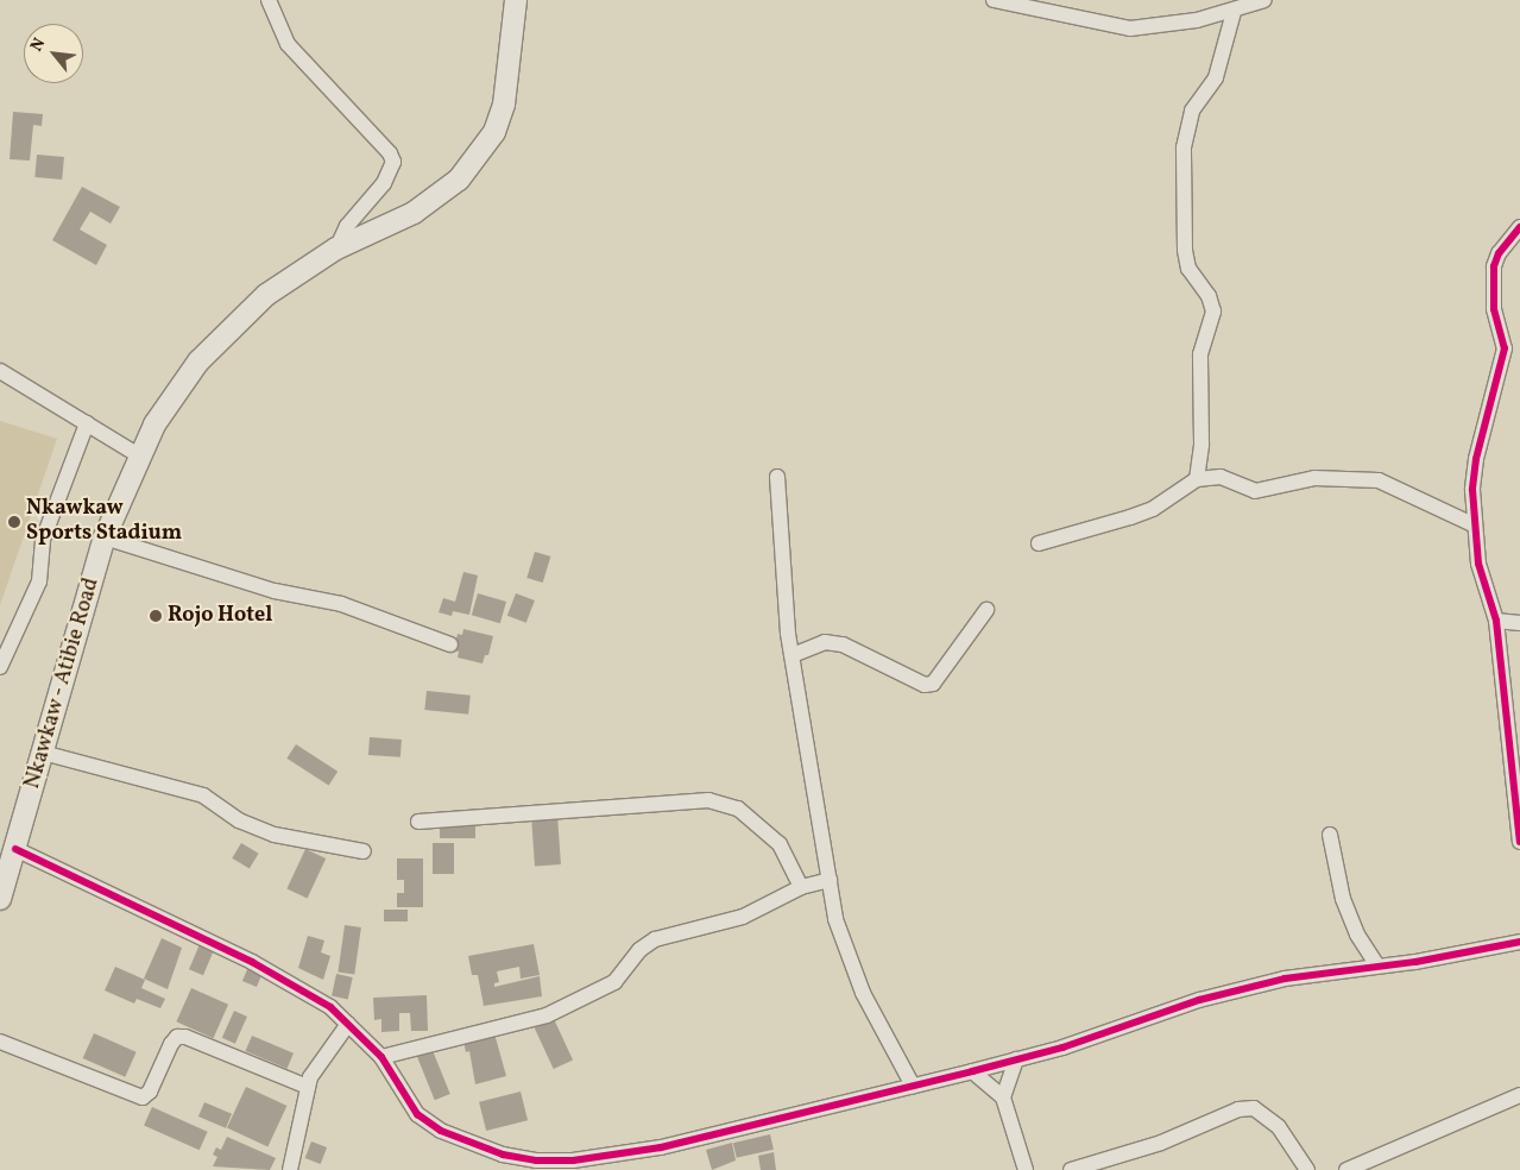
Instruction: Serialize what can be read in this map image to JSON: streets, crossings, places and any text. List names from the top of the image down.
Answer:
{
  "streets": {
    "main road": ["Nkawkaw - Atibie Road"]
  },
  "places": ["Nkawkaw Sports Stadium", "Rojo Hotel"],
  "north": "top left"
}
